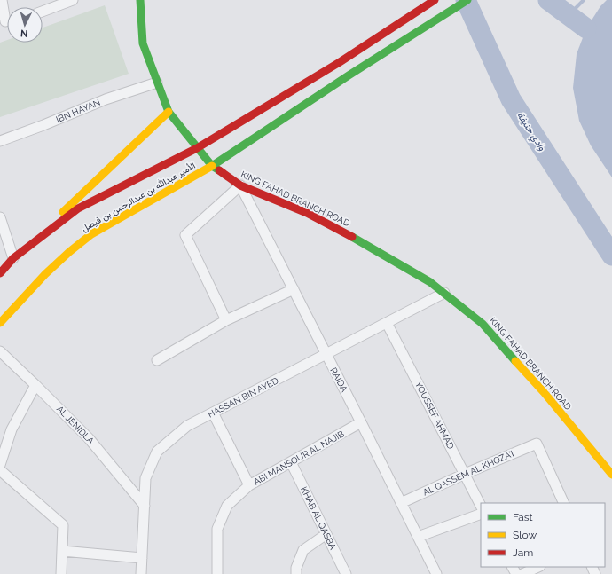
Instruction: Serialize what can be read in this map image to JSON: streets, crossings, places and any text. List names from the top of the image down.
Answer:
{
  "streets": {
    "main road": ["الأمير عبدالله بن عبدالرحمن بن فيصل", "KING FAHAD BRANCH ROAD"],
    "street": [
      "IBN HAYAN",
      "RAIDA",
      "HASSAN BIN AYED",
      "YOUSSEF AHMAD",
      "AL JENIDLA",
      "ABI MANSOUR AL NAJIB",
      "AL QASSEM AL KHOZA'I",
      "KHAB AL QASBA"
    ]
  },
  "crossings": [
    ["IBN HAYAN", "KING FAHAD BRANCH ROAD"],
    ["الأمير عبدالله بن عبدالرحمن بن فيصل", "KING FAHAD BRANCH ROAD"],
    ["KING FAHAD BRANCH ROAD", "RAIDA"],
    ["KING FAHAD BRANCH ROAD", "HASSAN BIN AYED"],
    ["RAIDA", "HASSAN BIN AYED"],
    ["RAIDA", "ABI MANSOUR AL NAJIB"],
    ["RAIDA", "AL QASSEM AL KHOZA'I"],
    ["HASSAN BIN AYED", "YOUSSEF AHMAD"],
    ["HASSAN BIN AYED", "AL JENIDLA"],
    ["YOUSSEF AHMAD", "AL QASSEM AL KHOZA'I"],
    ["ABI MANSOUR AL NAJIB", "KHAB AL QASBA"]
  ],
  "water": ["وادي حنيفة"],
  "legend": ["Fast", "Slow", "Jam"],
  "north": "bottom"
}
